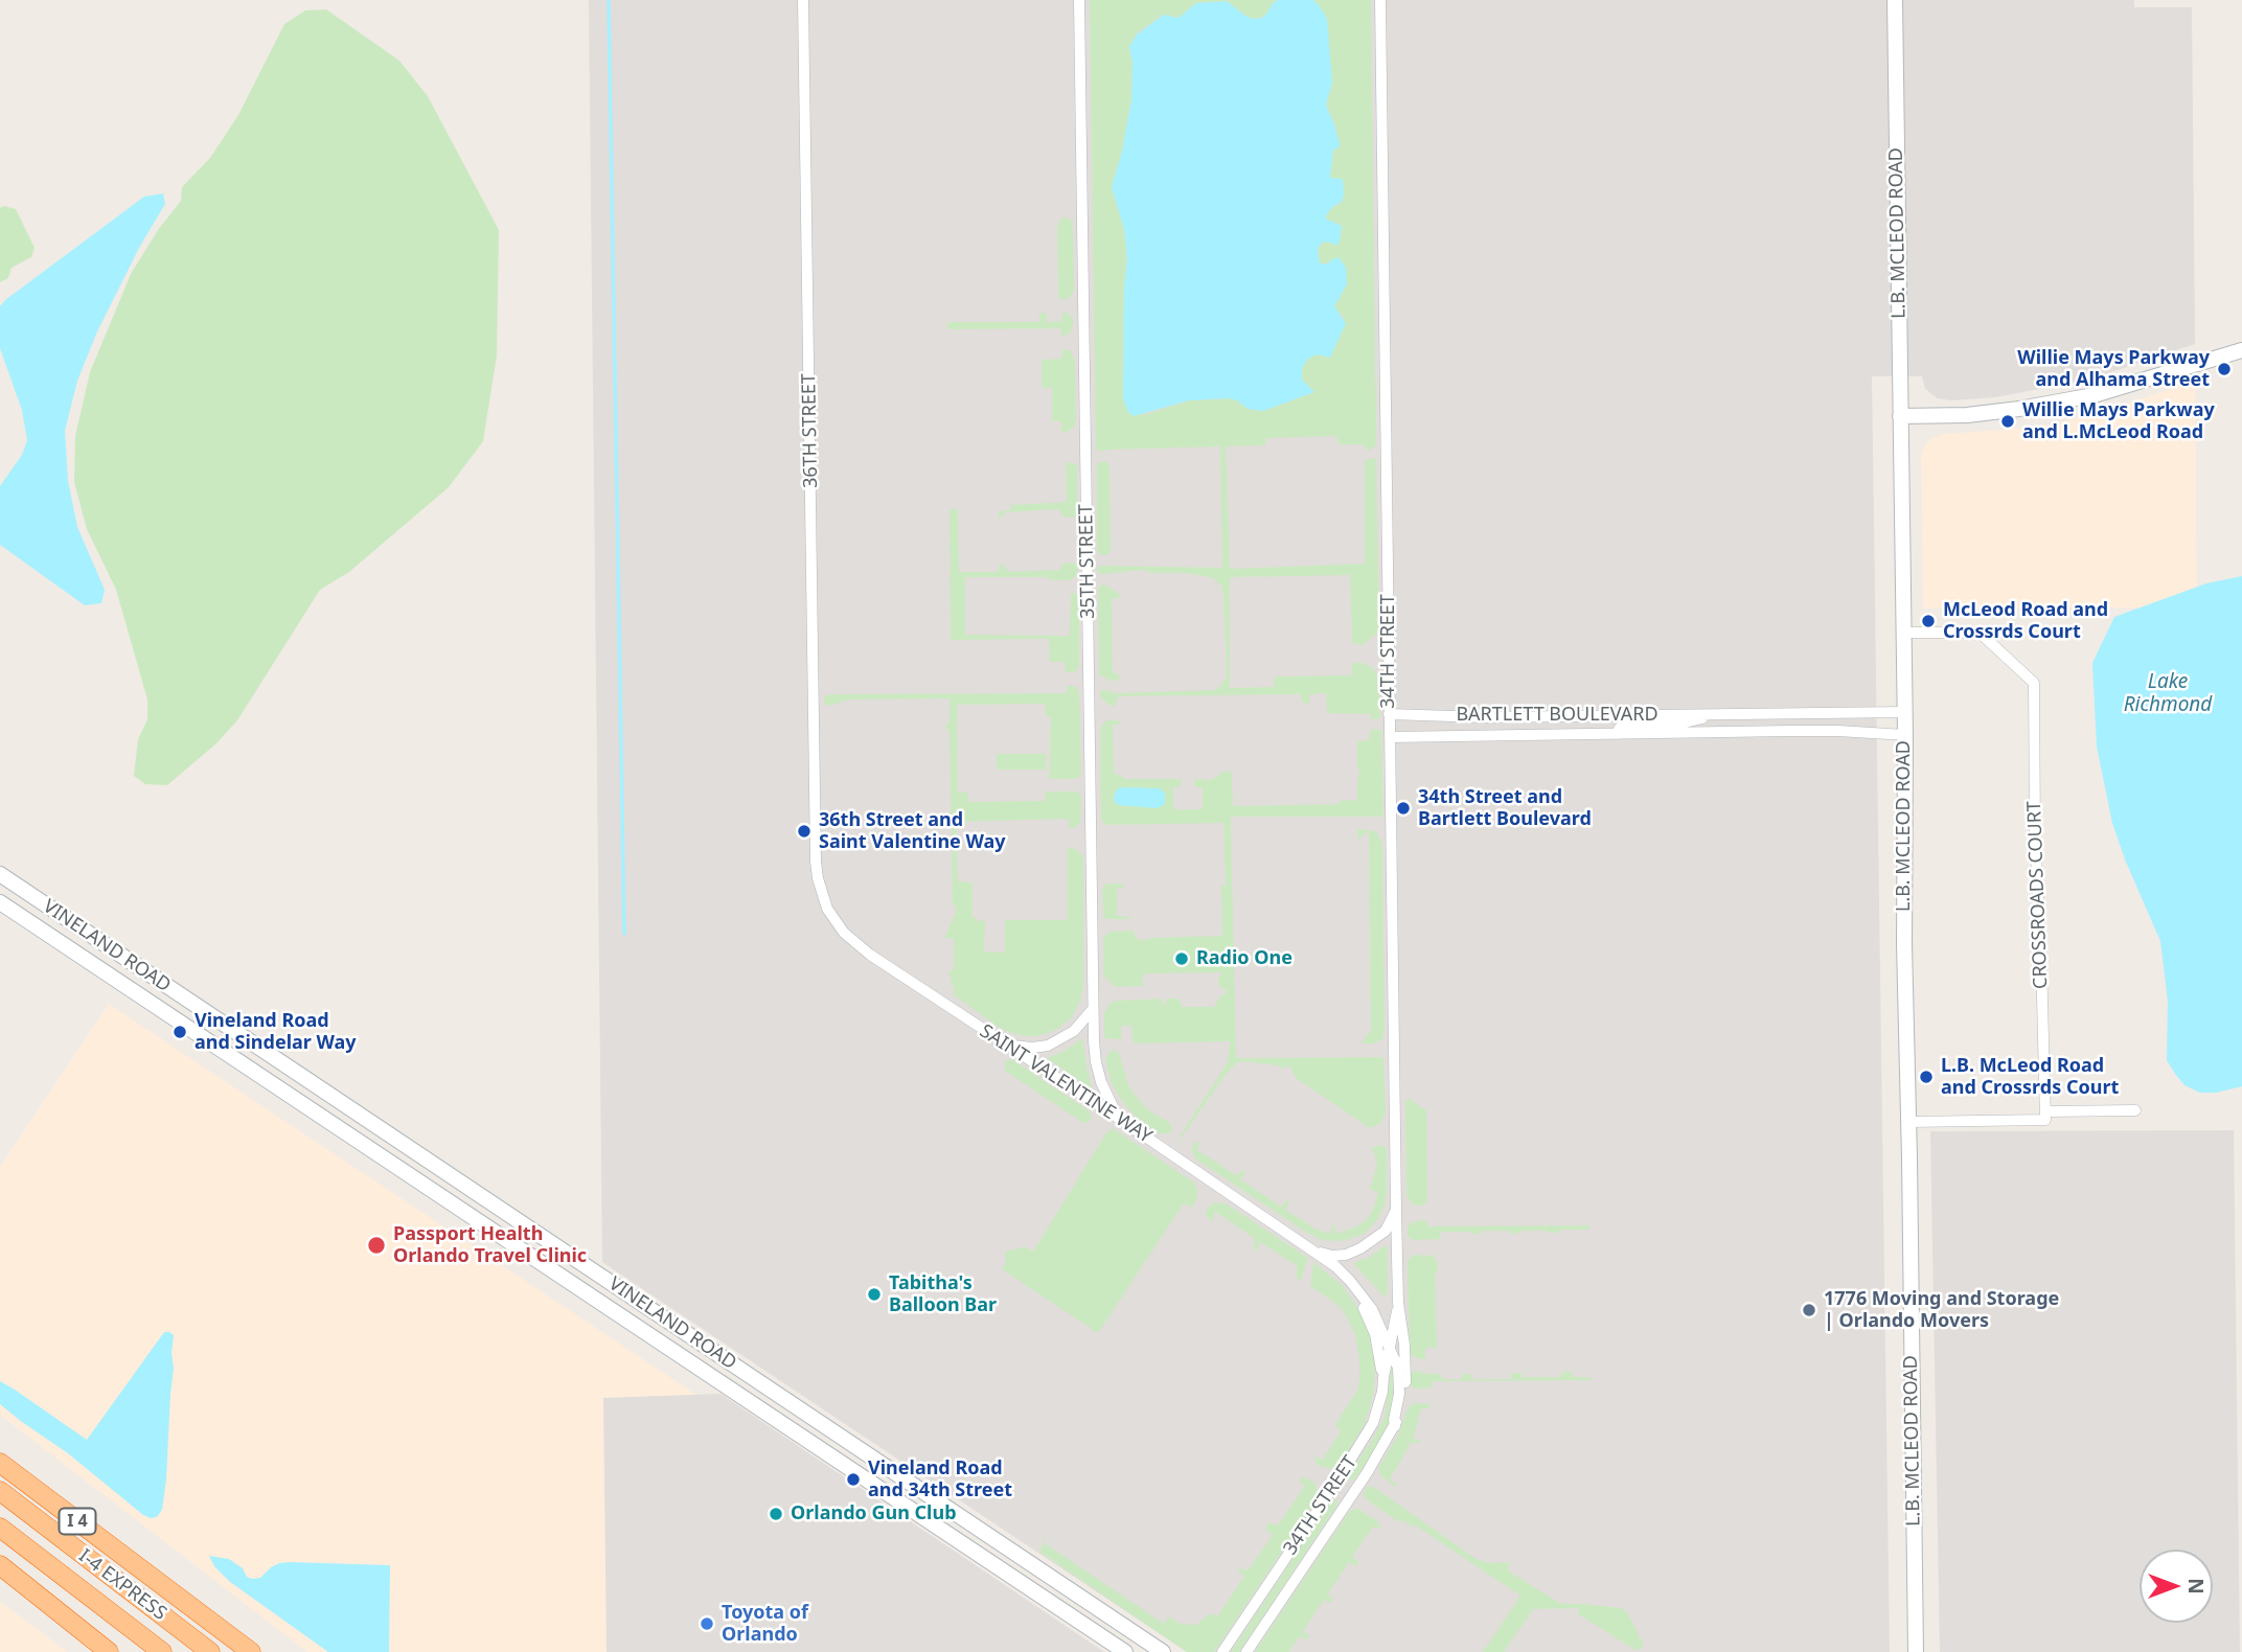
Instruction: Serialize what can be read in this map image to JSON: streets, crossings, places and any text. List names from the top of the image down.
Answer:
{
  "streets": {
    "highway": ["I 4", "I-4 EXPRESS"],
    "street": [
      "L.B. MCLEOD ROAD",
      "36TH STREET",
      "35TH STREET",
      "34TH STREET",
      "BARTLETT BOULEVARD",
      "CROSSROADS COURT",
      "VINELAND ROAD",
      "SAINT VALENTINE WAY"
    ]
  },
  "crossings": [
    ["L.B. MCLEOD ROAD", "BARTLETT BOULEVARD"],
    ["L.B. MCLEOD ROAD", "CROSSROADS COURT"],
    ["36TH STREET", "SAINT VALENTINE WAY"],
    ["35TH STREET", "SAINT VALENTINE WAY"],
    ["34TH STREET", "BARTLETT BOULEVARD"],
    ["34TH STREET", "SAINT VALENTINE WAY"]
  ],
  "water": ["Lake Richmond"],
  "places": [
    "Willie Mays Parkway and Alhama Street",
    "Willie Mays Parkway and L.McLeod Road",
    "McLeod Road and Crossrds Court",
    "34th Street and Bartlett Boulevard",
    "36th Street and Saint Valentine Way",
    "Radio One",
    "Vineland Road and Sindelar Way",
    "L.B. McLeod Road and Crossrds Court",
    "Passport Health Orlando Travel Clinic",
    "Tabitha's Balloon Bar",
    "1776 Moving and Storage | Orlando Movers",
    "Vineland Road and 34th Street",
    "Orlando Gun Club",
    "Toyota of Orlando"
  ],
  "north": "right"
}
